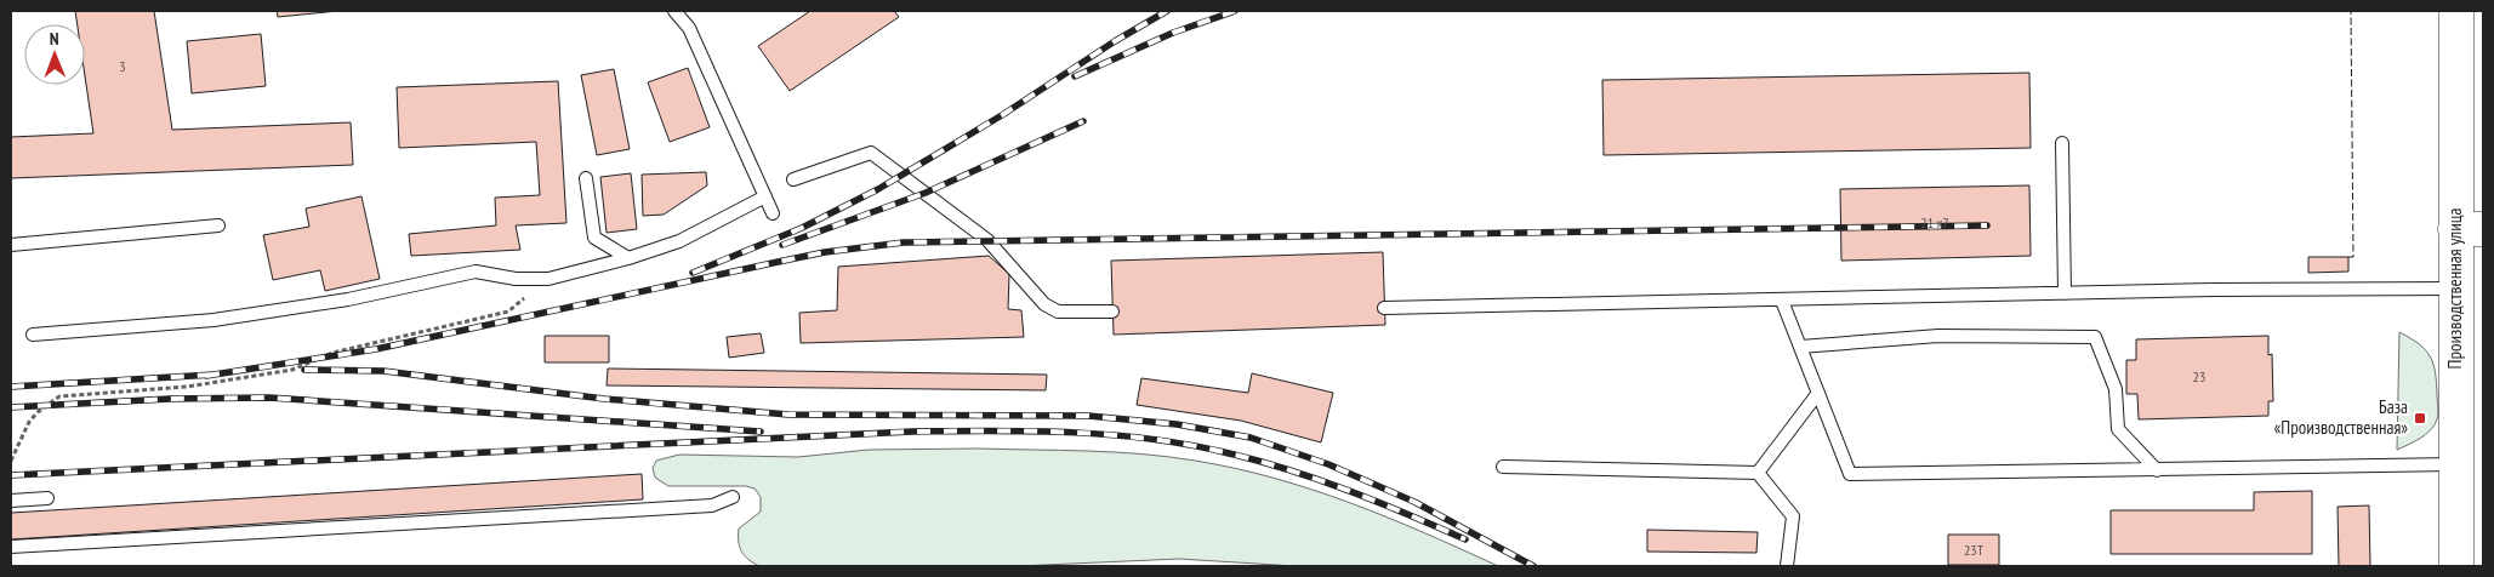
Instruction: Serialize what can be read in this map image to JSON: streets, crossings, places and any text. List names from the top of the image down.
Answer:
{
  "streets": {
    "highway": ["Производственная улица"]
  },
  "places": {
    "transit": ["База «Производственная»"]
  },
  "house_numbers": [
    "3",
    "21 к7",
    "23",
    "23Т"
  ],
  "north": "top"
}
